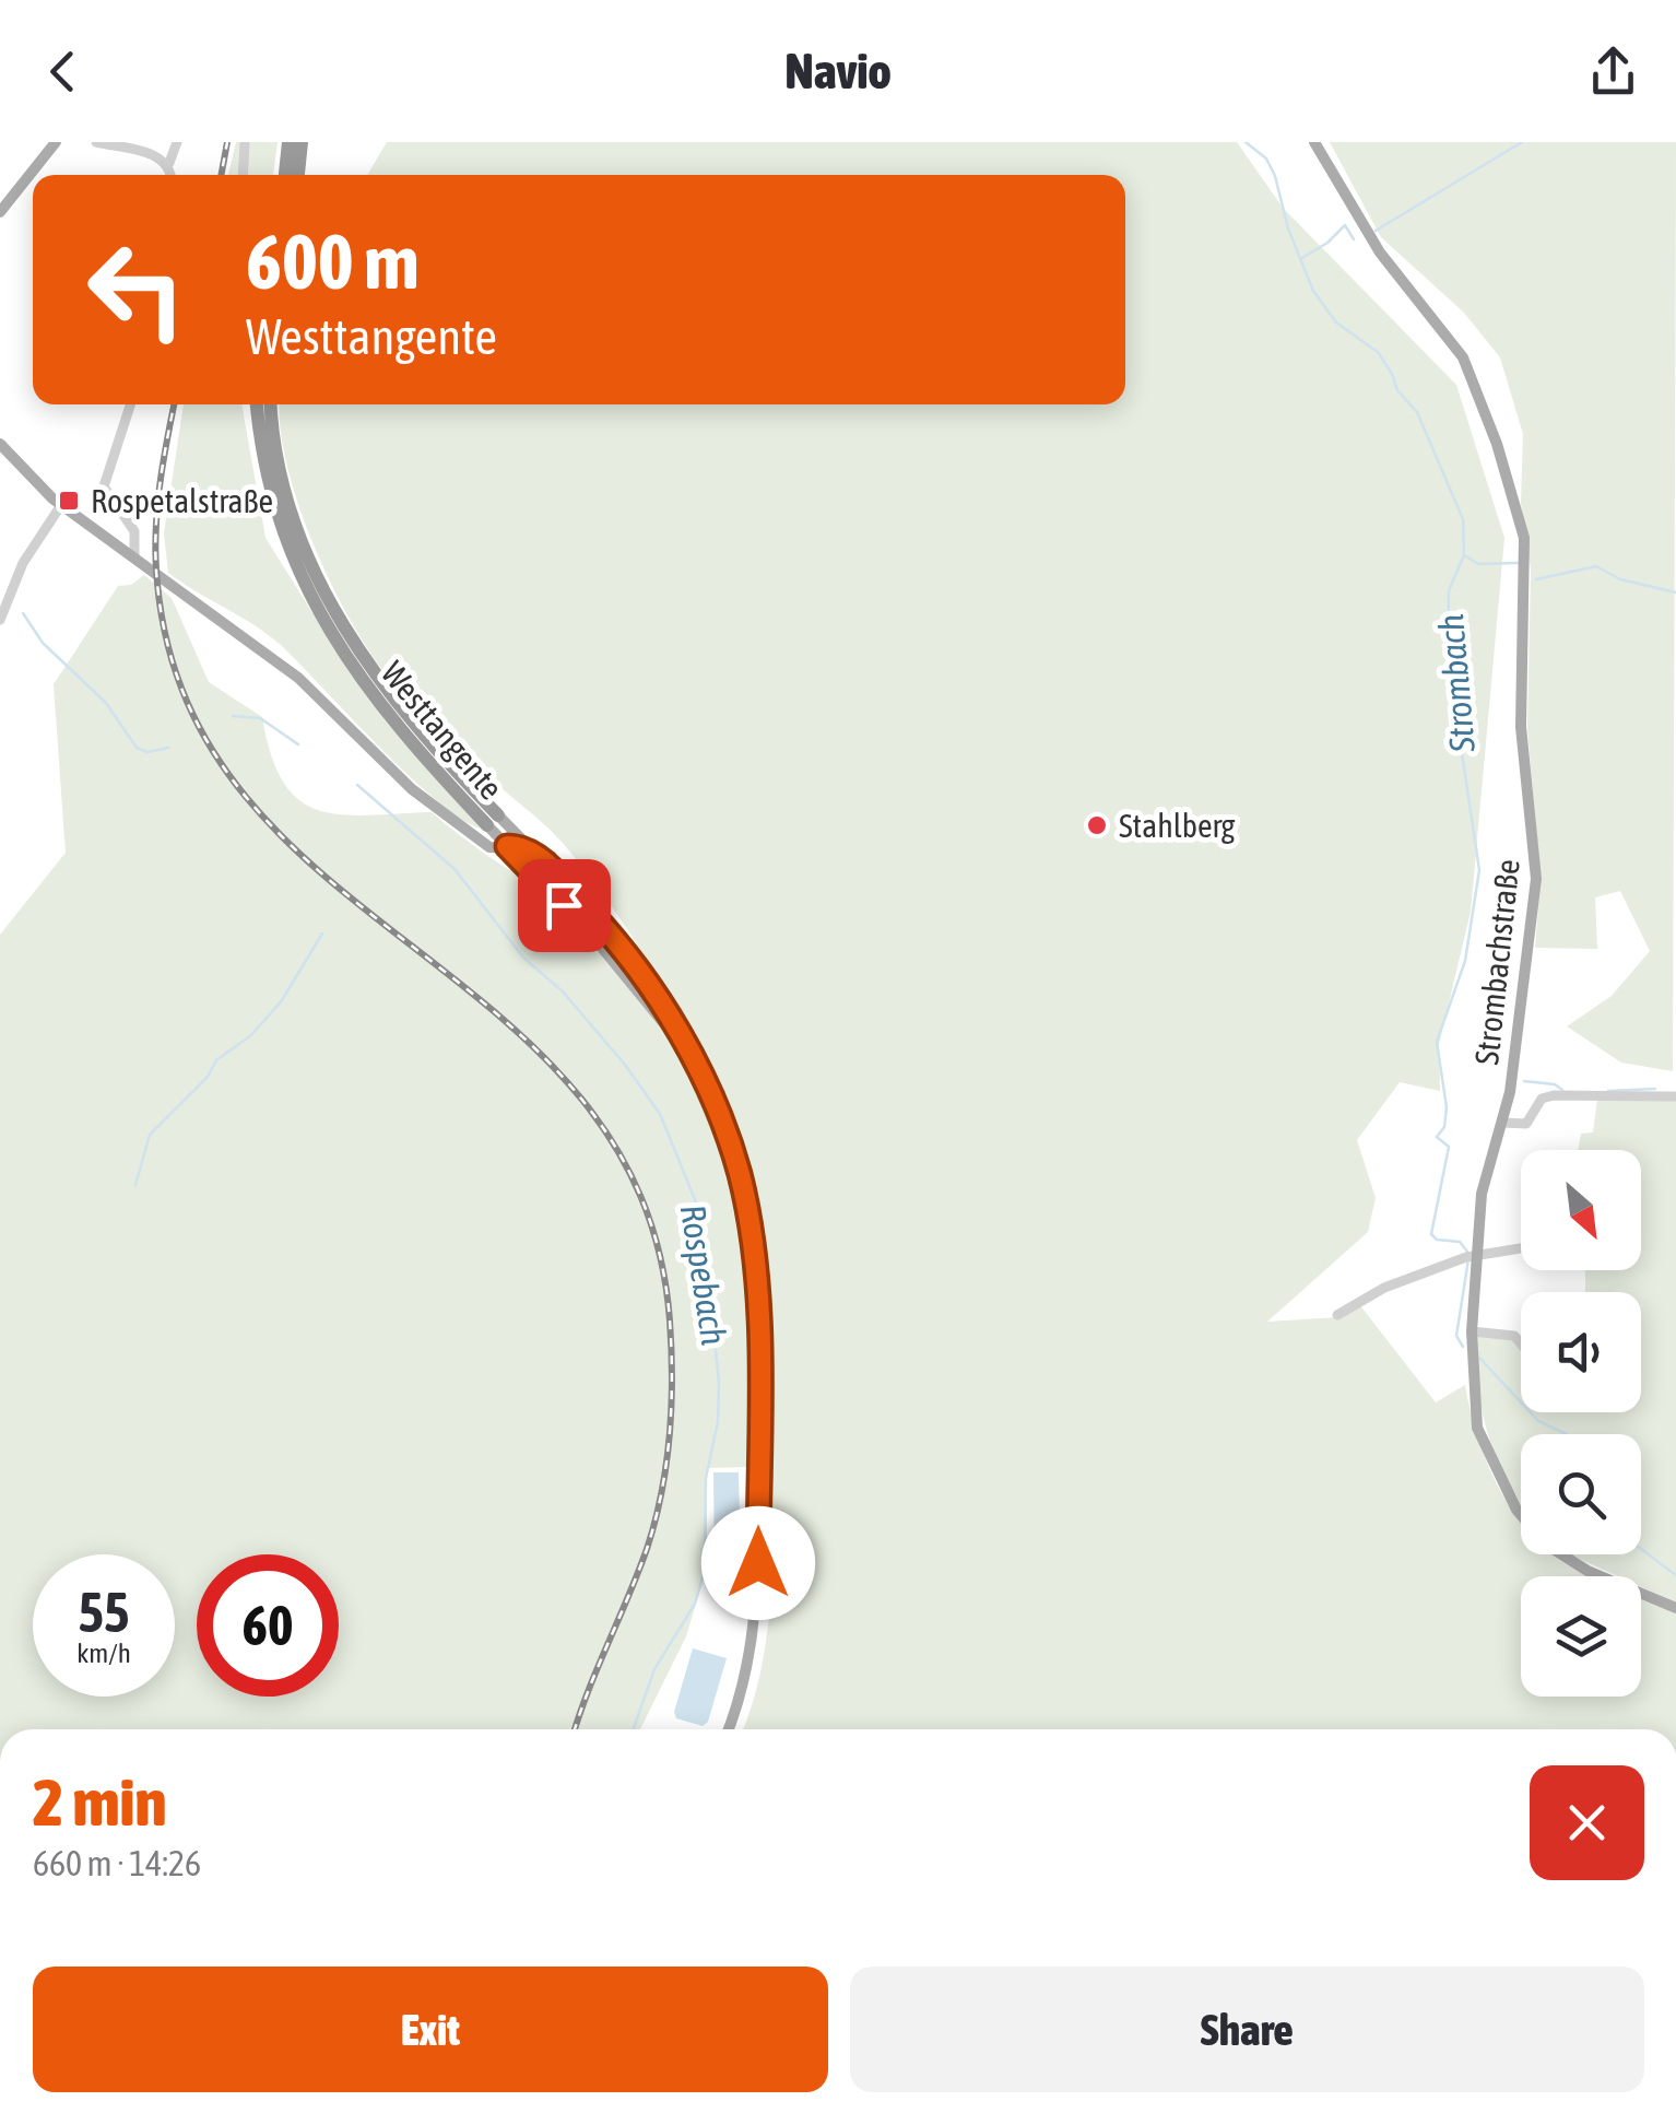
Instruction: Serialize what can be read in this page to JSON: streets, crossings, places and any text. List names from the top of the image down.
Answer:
{
  "streets": {
    "highway": ["Westtangente"],
    "main road": ["Strombachstraße"]
  },
  "water": ["Strombach", "Rospebach"],
  "places": {
    "transit": ["Rospetalstraße"],
    "other": ["Stahlberg"]
  },
  "north": "bottom right",
  "page": {
    "header": "Navio",
    "turn": ["600 m", "Westtangente"],
    "speed": "55 km/h",
    "limit": "60",
    "heading": ["2 min", "660 m · 14:26"],
    "buttons": ["Exit", "Share"]
  }
}
